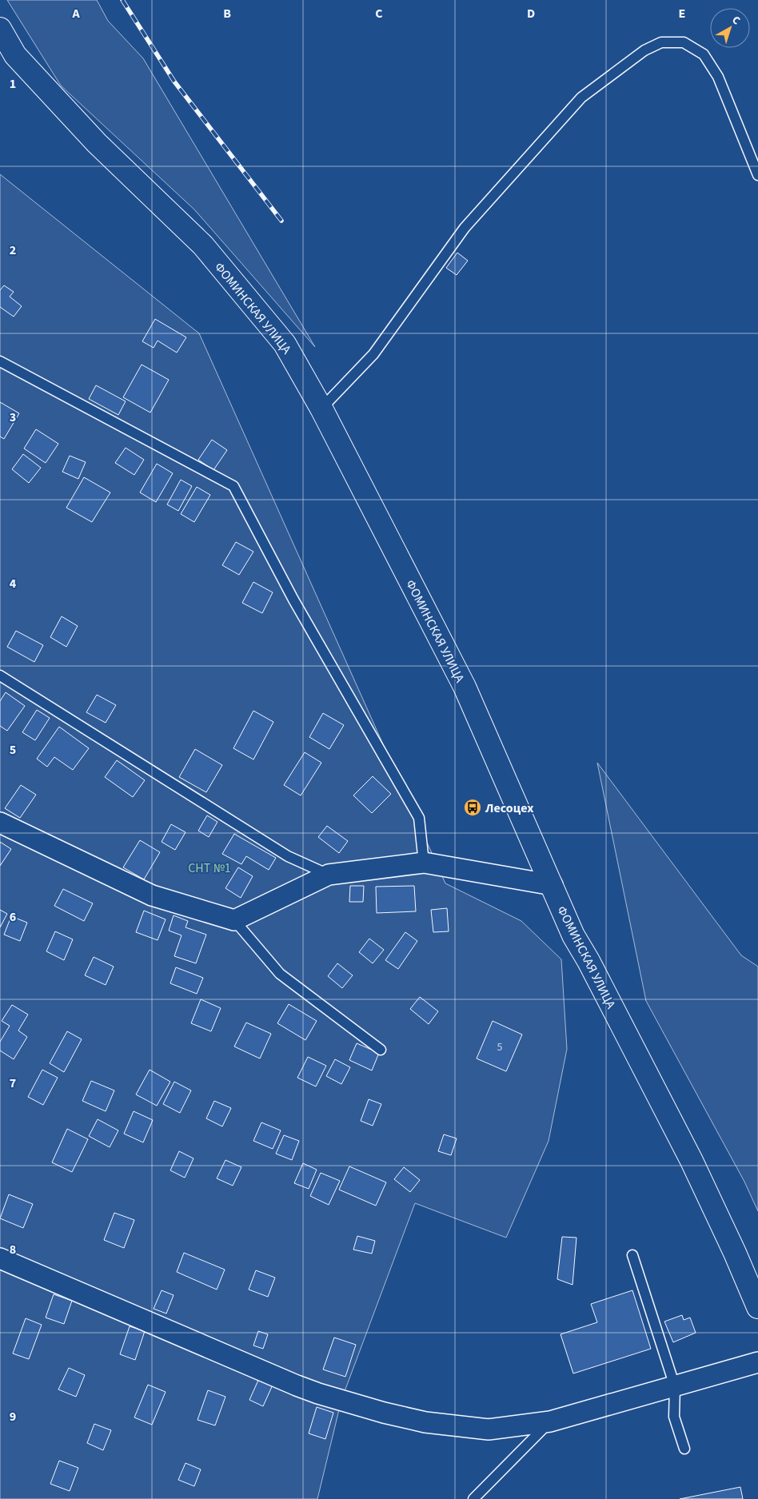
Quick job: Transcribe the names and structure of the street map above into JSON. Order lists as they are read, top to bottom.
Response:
{
  "streets": {
    "street": ["ФОМИНСКАЯ УЛИЦА"]
  },
  "parks": ["СНТ №1"],
  "places": {
    "bus stop": ["Лесоцех"]
  },
  "house_numbers": ["5"],
  "north": "top right",
  "grid": {
    "columns": [
      "A",
      "B",
      "C",
      "D",
      "E"
    ],
    "rows": [
      "1",
      "2",
      "3",
      "4",
      "5",
      "6",
      "7",
      "8",
      "9"
    ]
  }
}
